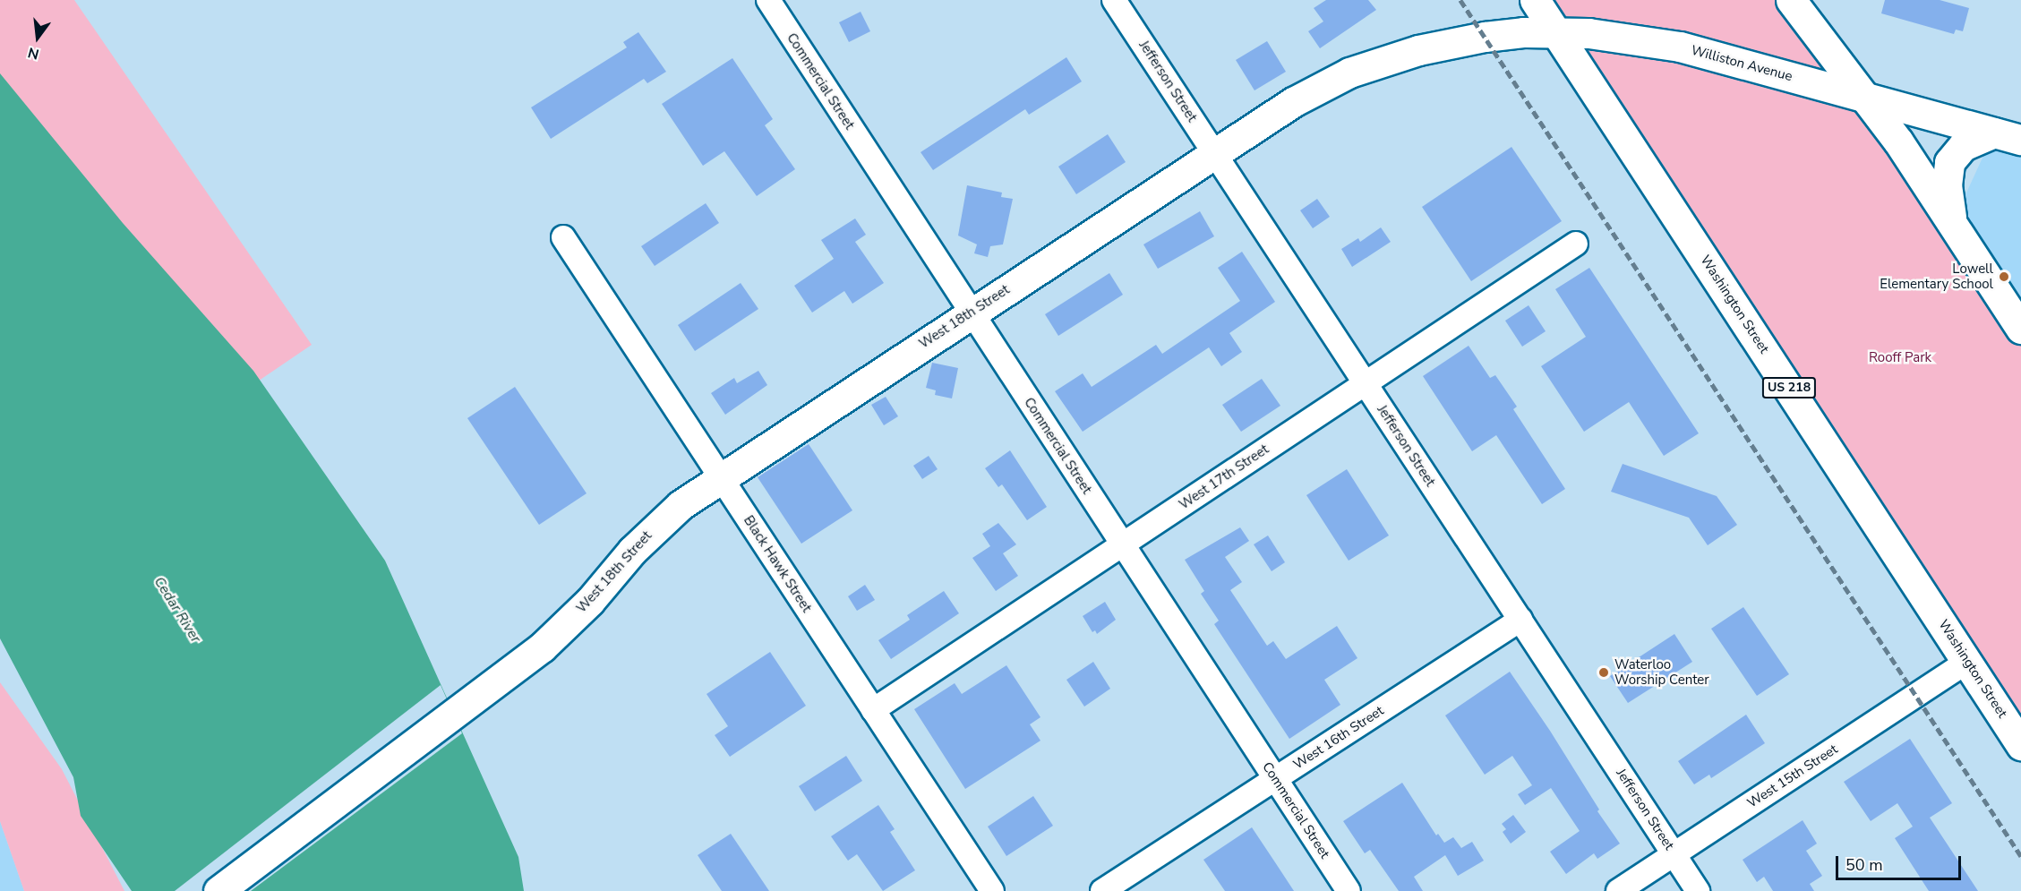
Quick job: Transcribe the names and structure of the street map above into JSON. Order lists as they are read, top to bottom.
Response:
{
  "streets": {
    "main road": [
      "Williston Avenue",
      "Washington Street",
      "West 18th Street",
      "US 218"
    ],
    "street": [
      "Commercial Street",
      "Jefferson Street",
      "West 17th Street",
      "Black Hawk Street",
      "West 16th Street",
      "West 15th Street"
    ]
  },
  "crossings": [
    ["Williston Avenue", "Washington Street"],
    ["Williston Avenue", "West 18th Street"],
    ["Commercial Street", "West 18th Street"],
    ["Commercial Street", "West 17th Street"],
    ["Commercial Street", "West 16th Street"],
    ["Jefferson Street", "West 18th Street"],
    ["Jefferson Street", "West 17th Street"],
    ["Jefferson Street", "West 16th Street"],
    ["Jefferson Street", "West 15th Street"],
    ["Washington Street", "West 15th Street"],
    ["West 18th Street", "Black Hawk Street"],
    ["West 17th Street", "Black Hawk Street"]
  ],
  "water": ["Cedar River"],
  "parks": ["Rooff Park"],
  "places": ["Lowell Elementary School", "Waterloo Worship Center"],
  "scale_bar": "50 m",
  "north": "bottom"
}
